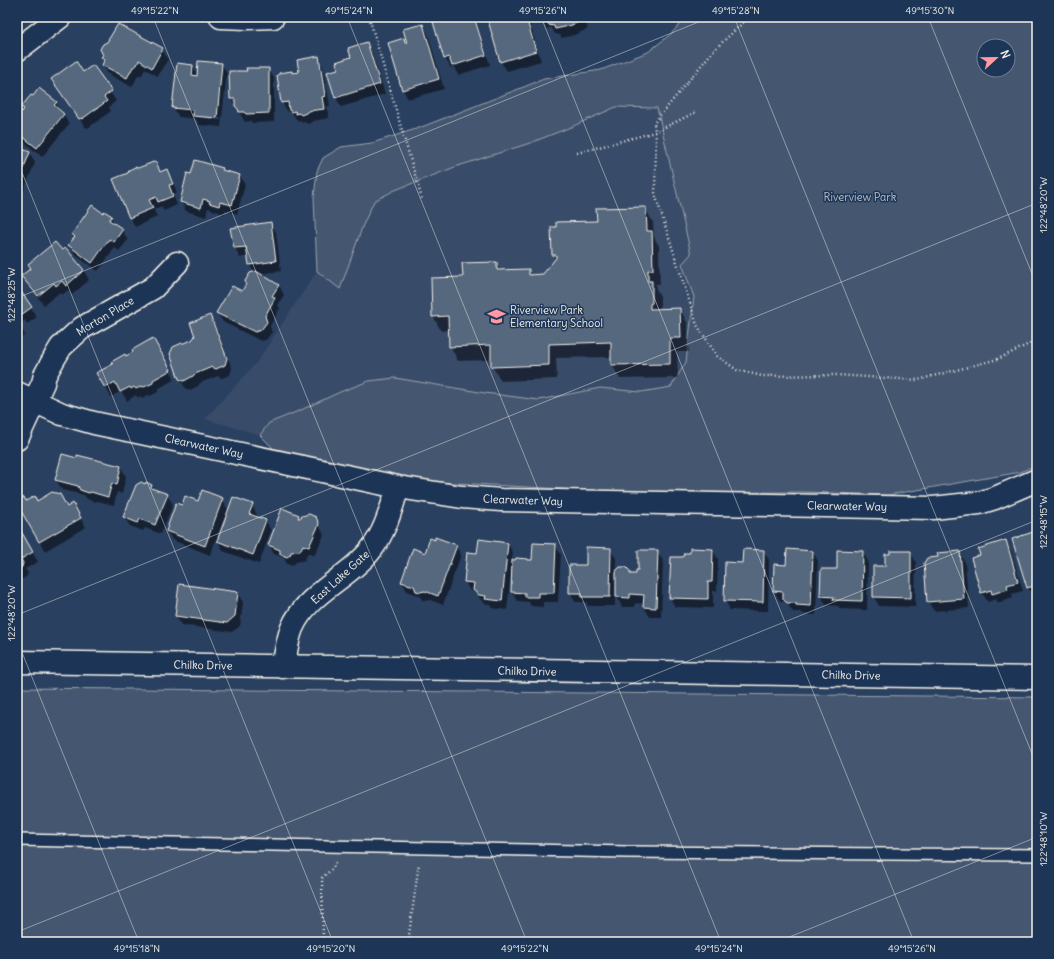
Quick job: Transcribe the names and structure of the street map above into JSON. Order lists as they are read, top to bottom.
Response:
{
  "streets": {
    "street": [
      "Morton Place",
      "Clearwater Way",
      "East Lake Gate",
      "Chilko Drive"
    ]
  },
  "crossings": [
    ["Morton Place", "Clearwater Way"],
    ["Clearwater Way", "East Lake Gate"],
    ["East Lake Gate", "Chilko Drive"]
  ],
  "parks": ["Riverview Park"],
  "places": {
    "school or university": ["Riverview Park Elementary School"]
  },
  "north": "right",
  "coordinates": [
    "49°15'22\"N",
    "49°15'24\"N",
    "49°15'26\"N",
    "49°15'28\"N",
    "49°15'30\"N",
    "122°48'20\"W",
    "122°48'25\"W",
    "122°48'15\"W",
    "122°48'10\"W",
    "49°15'18\"N",
    "49°15'20\"N"
  ]
}
